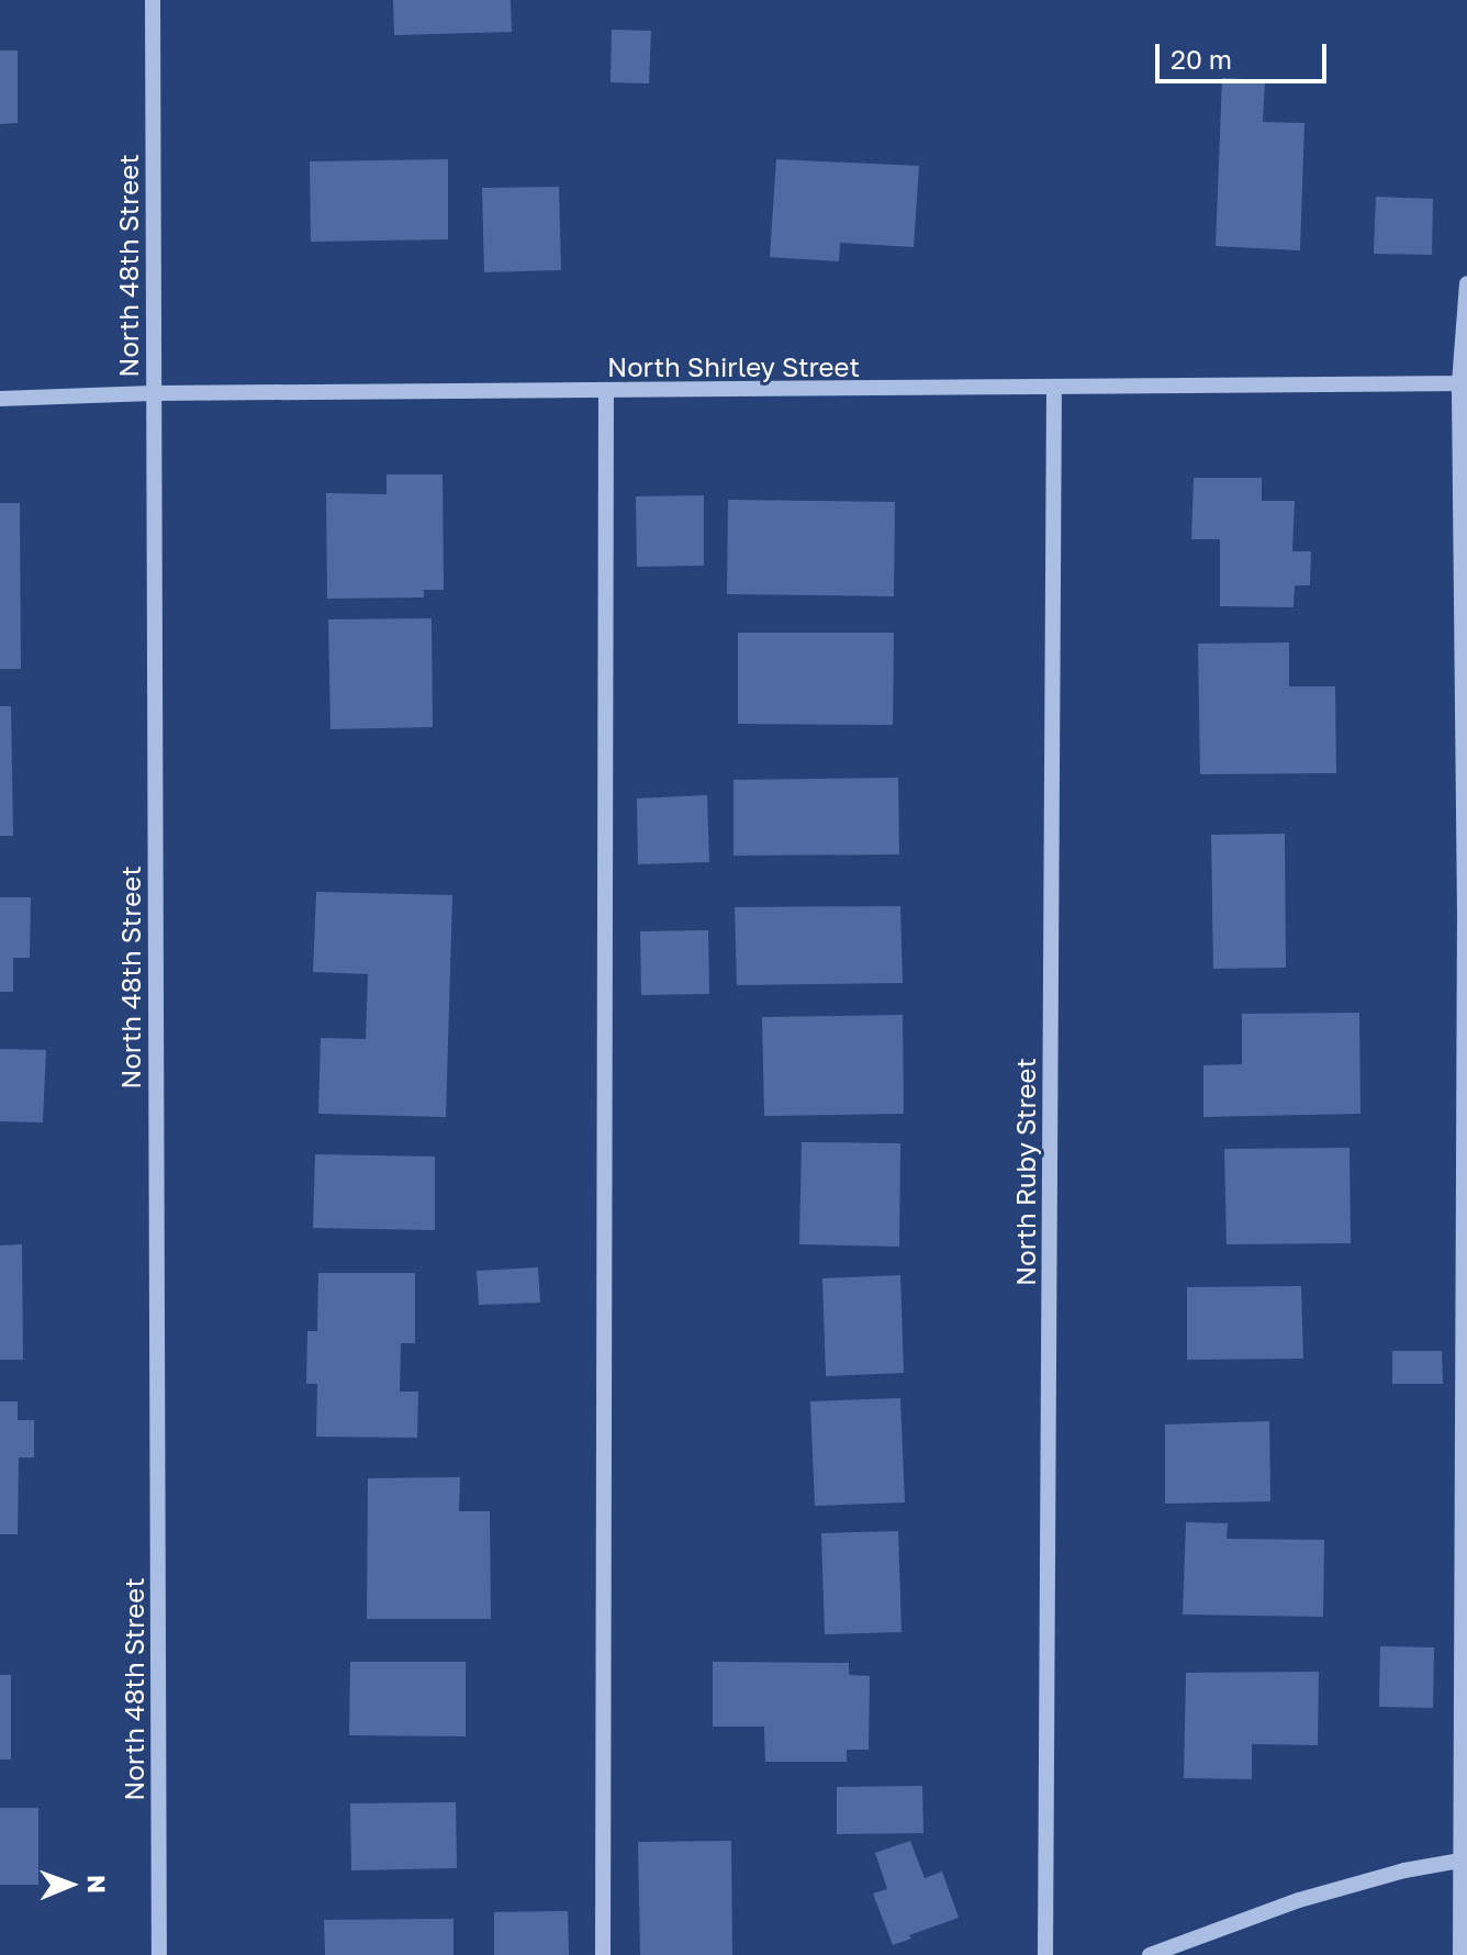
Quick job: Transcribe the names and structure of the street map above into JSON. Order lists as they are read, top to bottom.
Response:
{
  "streets": {
    "street": ["North 48th Street", "North Shirley Street", "North Ruby Street"]
  },
  "crossings": [
    ["North 48th Street", "North Shirley Street"],
    ["North Shirley Street", "North Ruby Street"]
  ],
  "scale_bar": "20 m",
  "north": "right"
}
